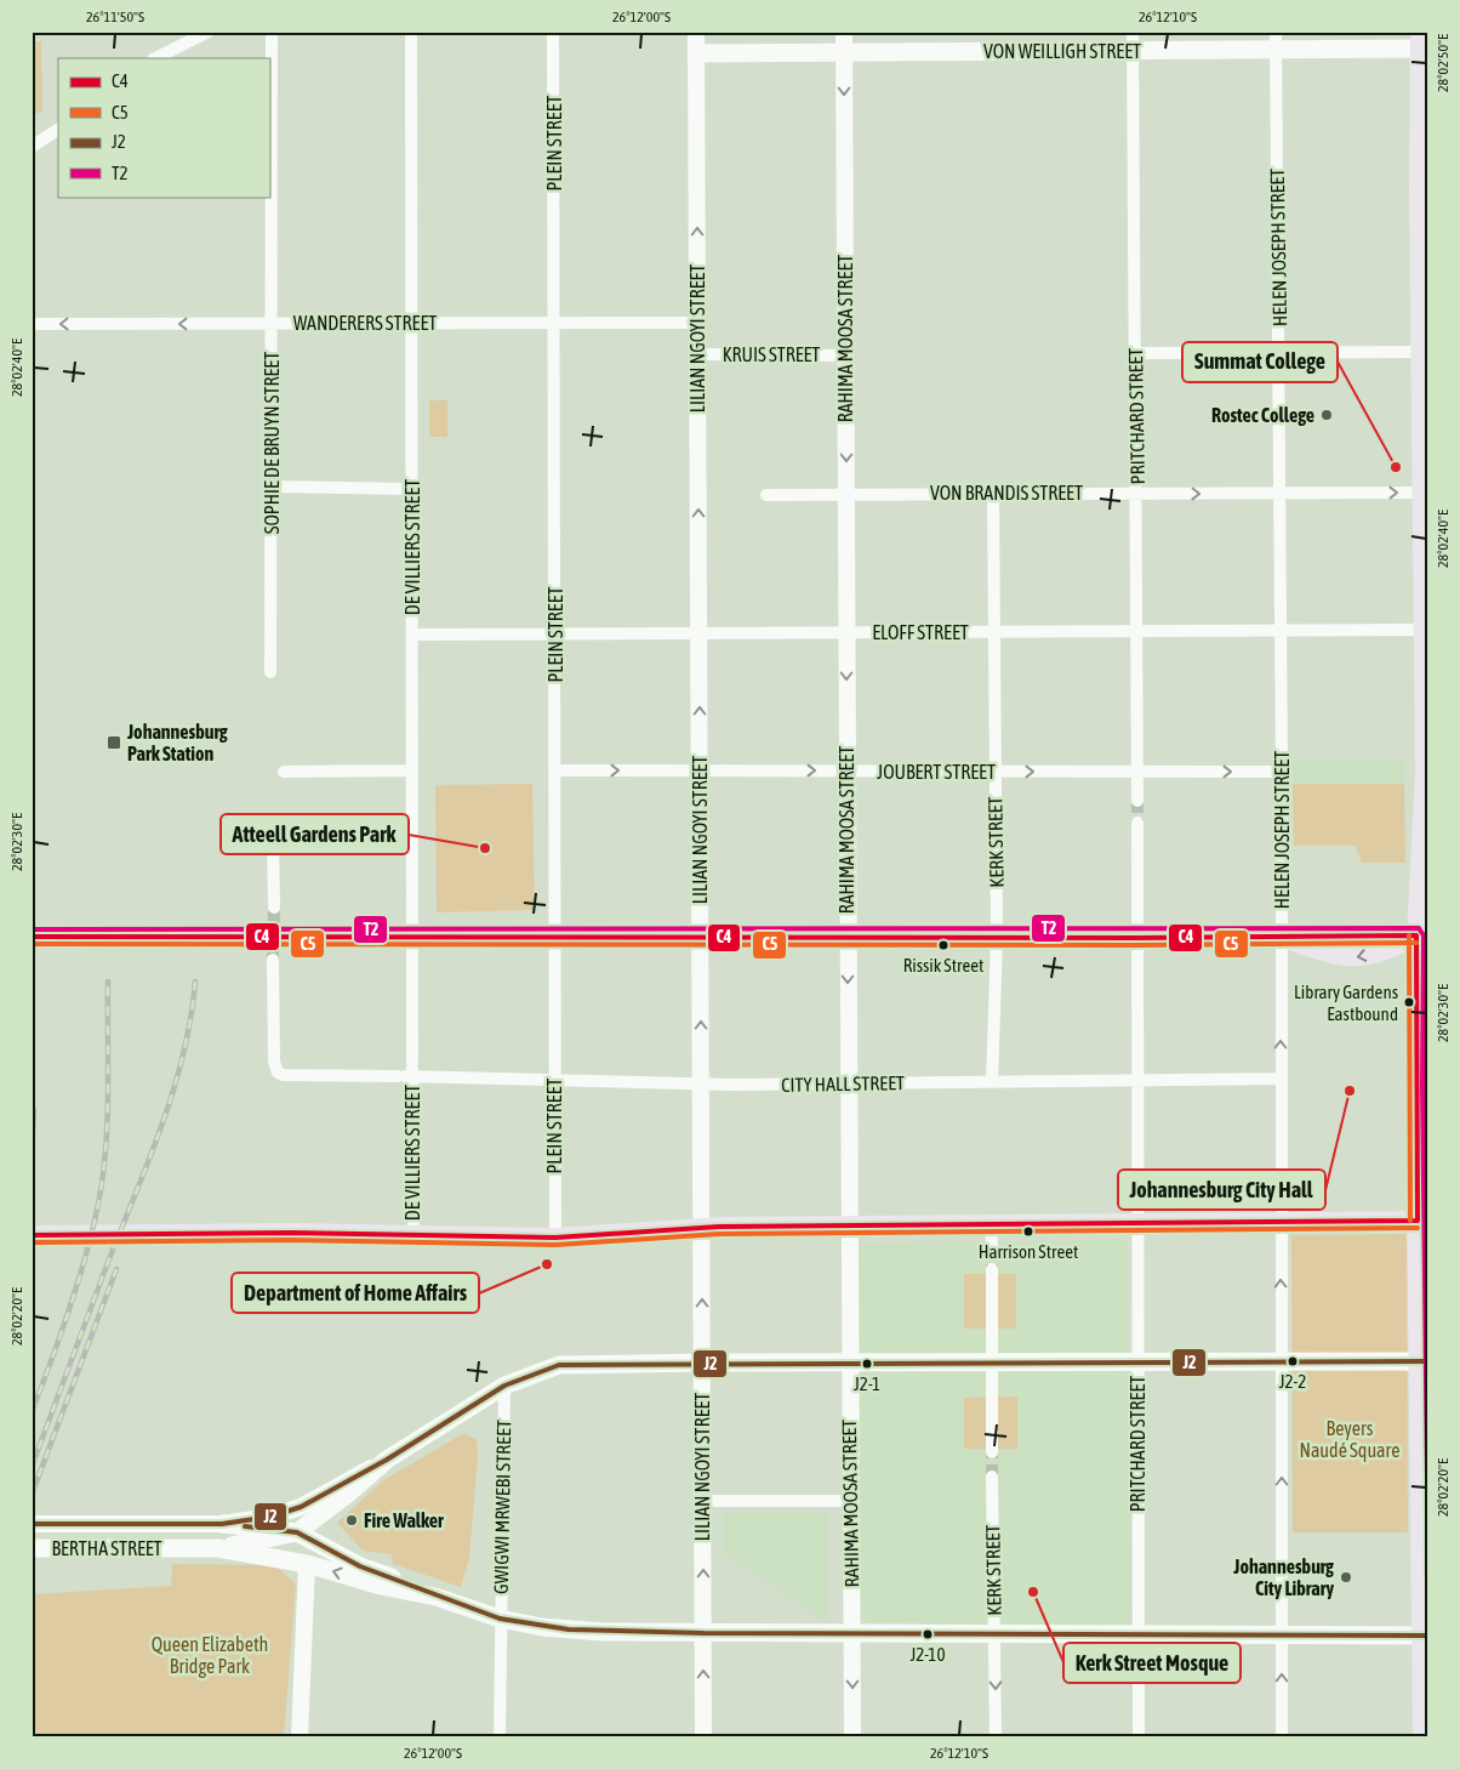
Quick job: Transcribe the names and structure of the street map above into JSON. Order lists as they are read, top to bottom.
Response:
{
  "streets": {
    "main road": ["VON WEILLIGH STREET", "BERTHA STREET"],
    "street": [
      "PLEIN STREET",
      "HELEN JOSEPH STREET",
      "WANDERERS STREET",
      "LILIAN NGOYI STREET",
      "RAHIMA MOOSA STREET",
      "KRUIS STREET",
      "PRITCHARD STREET",
      "SOPHIE DE BRUYN STREET",
      "VON BRANDIS STREET",
      "DE VILLIERS STREET",
      "ELOFF STREET",
      "JOUBERT STREET",
      "KERK STREET",
      "CITY HALL STREET",
      "GWIGWI MRWEBI STREET"
    ]
  },
  "crossings": [
    ["VON WEILLIGH STREET", "HELEN JOSEPH STREET"],
    ["VON WEILLIGH STREET", "LILIAN NGOYI STREET"],
    ["VON WEILLIGH STREET", "RAHIMA MOOSA STREET"],
    ["VON WEILLIGH STREET", "PRITCHARD STREET"],
    ["PLEIN STREET", "WANDERERS STREET"],
    ["PLEIN STREET", "ELOFF STREET"],
    ["PLEIN STREET", "JOUBERT STREET"],
    ["PLEIN STREET", "CITY HALL STREET"],
    ["HELEN JOSEPH STREET", "VON BRANDIS STREET"],
    ["HELEN JOSEPH STREET", "ELOFF STREET"],
    ["HELEN JOSEPH STREET", "JOUBERT STREET"],
    ["HELEN JOSEPH STREET", "CITY HALL STREET"],
    ["WANDERERS STREET", "LILIAN NGOYI STREET"],
    ["WANDERERS STREET", "SOPHIE DE BRUYN STREET"],
    ["WANDERERS STREET", "DE VILLIERS STREET"],
    ["LILIAN NGOYI STREET", "KRUIS STREET"],
    ["LILIAN NGOYI STREET", "ELOFF STREET"],
    ["LILIAN NGOYI STREET", "JOUBERT STREET"],
    ["LILIAN NGOYI STREET", "CITY HALL STREET"],
    ["RAHIMA MOOSA STREET", "KRUIS STREET"],
    ["RAHIMA MOOSA STREET", "VON BRANDIS STREET"],
    ["RAHIMA MOOSA STREET", "ELOFF STREET"],
    ["RAHIMA MOOSA STREET", "JOUBERT STREET"],
    ["RAHIMA MOOSA STREET", "CITY HALL STREET"],
    ["PRITCHARD STREET", "VON BRANDIS STREET"],
    ["PRITCHARD STREET", "ELOFF STREET"],
    ["PRITCHARD STREET", "JOUBERT STREET"],
    ["PRITCHARD STREET", "CITY HALL STREET"],
    ["VON BRANDIS STREET", "KERK STREET"],
    ["DE VILLIERS STREET", "ELOFF STREET"],
    ["DE VILLIERS STREET", "CITY HALL STREET"],
    ["ELOFF STREET", "KERK STREET"],
    ["JOUBERT STREET", "KERK STREET"],
    ["KERK STREET", "CITY HALL STREET"]
  ],
  "one_way": [
    "HELEN JOSEPH STREET",
    "WANDERERS STREET",
    "LILIAN NGOYI STREET",
    "RAHIMA MOOSA STREET",
    "VON BRANDIS STREET",
    "JOUBERT STREET"
  ],
  "parks": ["Beyers Naudé Square", "Queen Elizabeth Bridge Park"],
  "places": {
    "other": [
      "Rostec College",
      "Summat College",
      "Atteell Gardens Park",
      "Rissik Street",
      "Library Gardens Eastbound",
      "Johannesburg City Hall",
      "Harrison Street",
      "Department of Home Affairs",
      "J2-2",
      "J2-1",
      "Fire Walker",
      "Johannesburg City Library",
      "Kerk Street Mosque",
      "J2-10"
    ],
    "transit": ["Johannesburg Park Station"]
  },
  "lines": [
    "transit line T2",
    "transit line C4",
    "transit line C5",
    "transit line J2"
  ],
  "legend": [
    "C4",
    "C5",
    "J2",
    "T2"
  ],
  "coordinates": [
    "26°11'50\"S",
    "26°12'00\"S",
    "26°12'10\"S",
    "28°02'50\"E",
    "28°02'40\"E",
    "28°02'30\"E",
    "28°02'20\"E"
  ]
}
